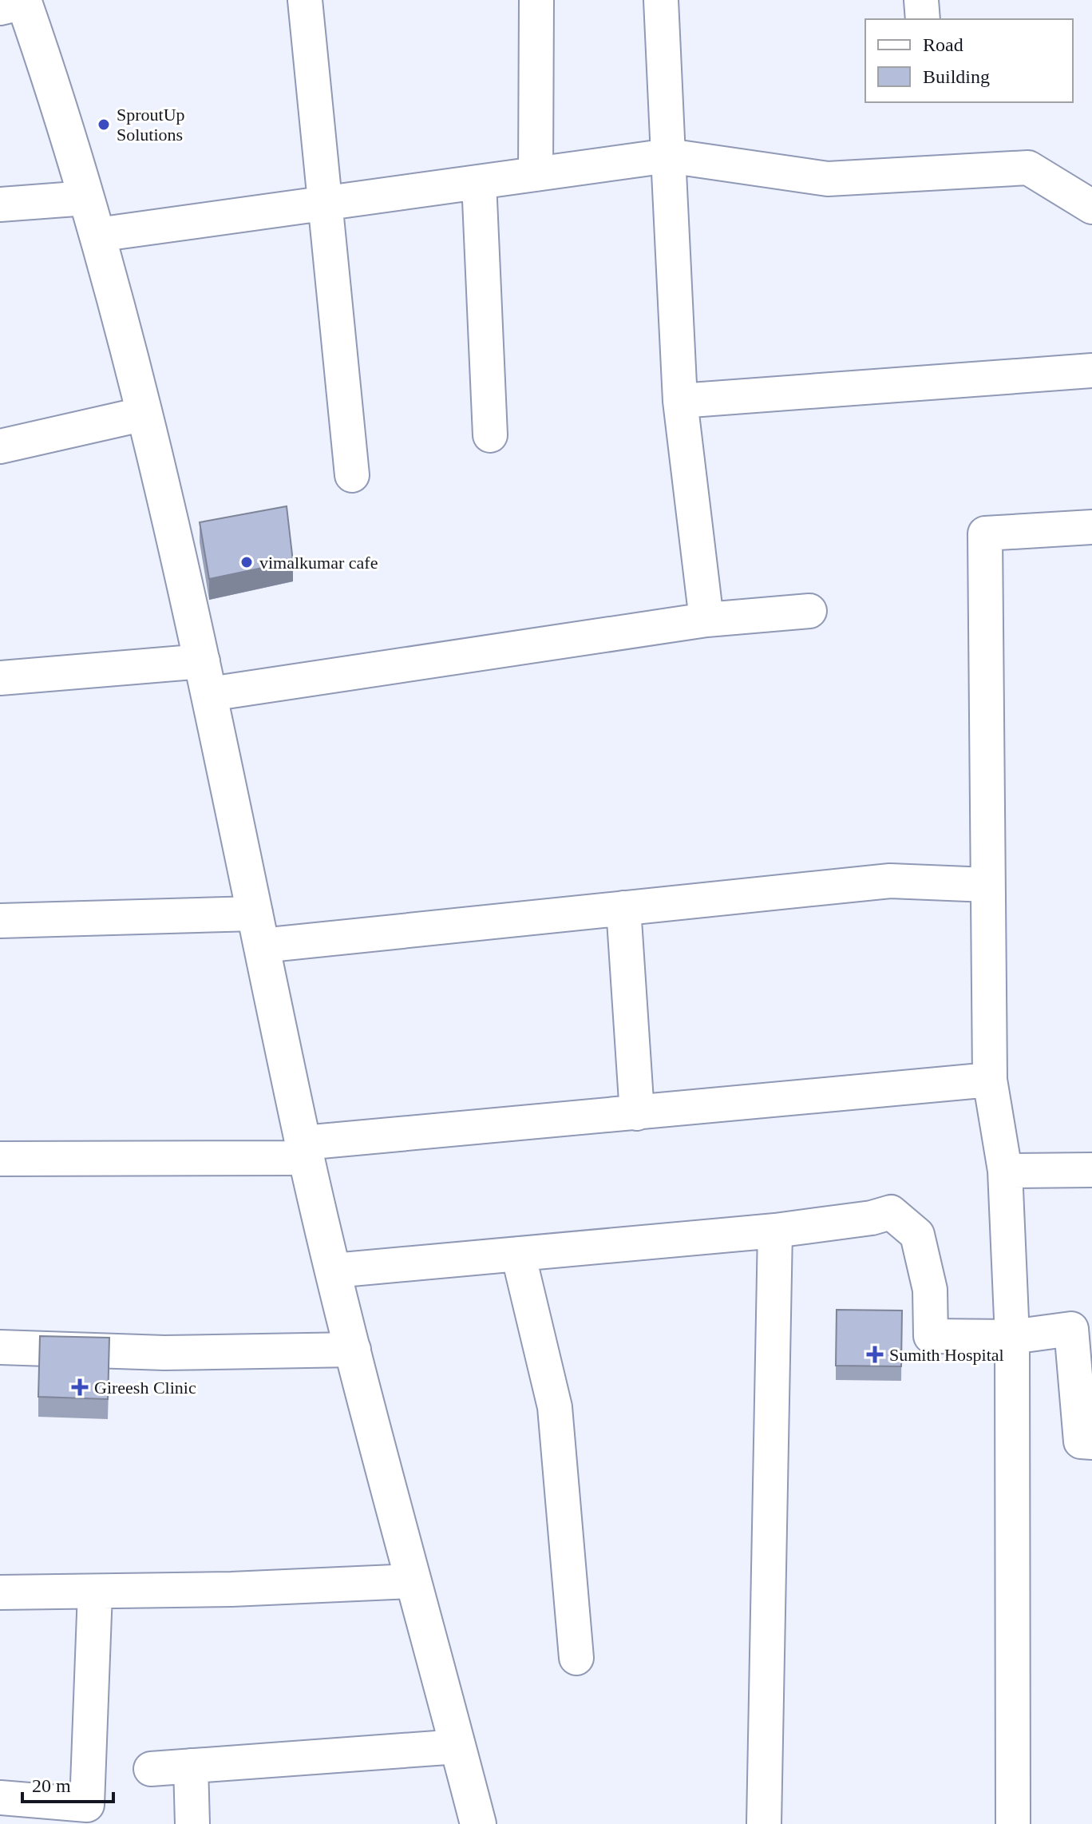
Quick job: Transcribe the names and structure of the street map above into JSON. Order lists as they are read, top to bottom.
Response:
{
  "places": {
    "other": ["SproutUp Solutions", "vimalkumar cafe"],
    "health": ["Sumith Hospital", "Gireesh Clinic"]
  },
  "legend": ["Road", "Building"],
  "scale_bar": "20 m"
}
